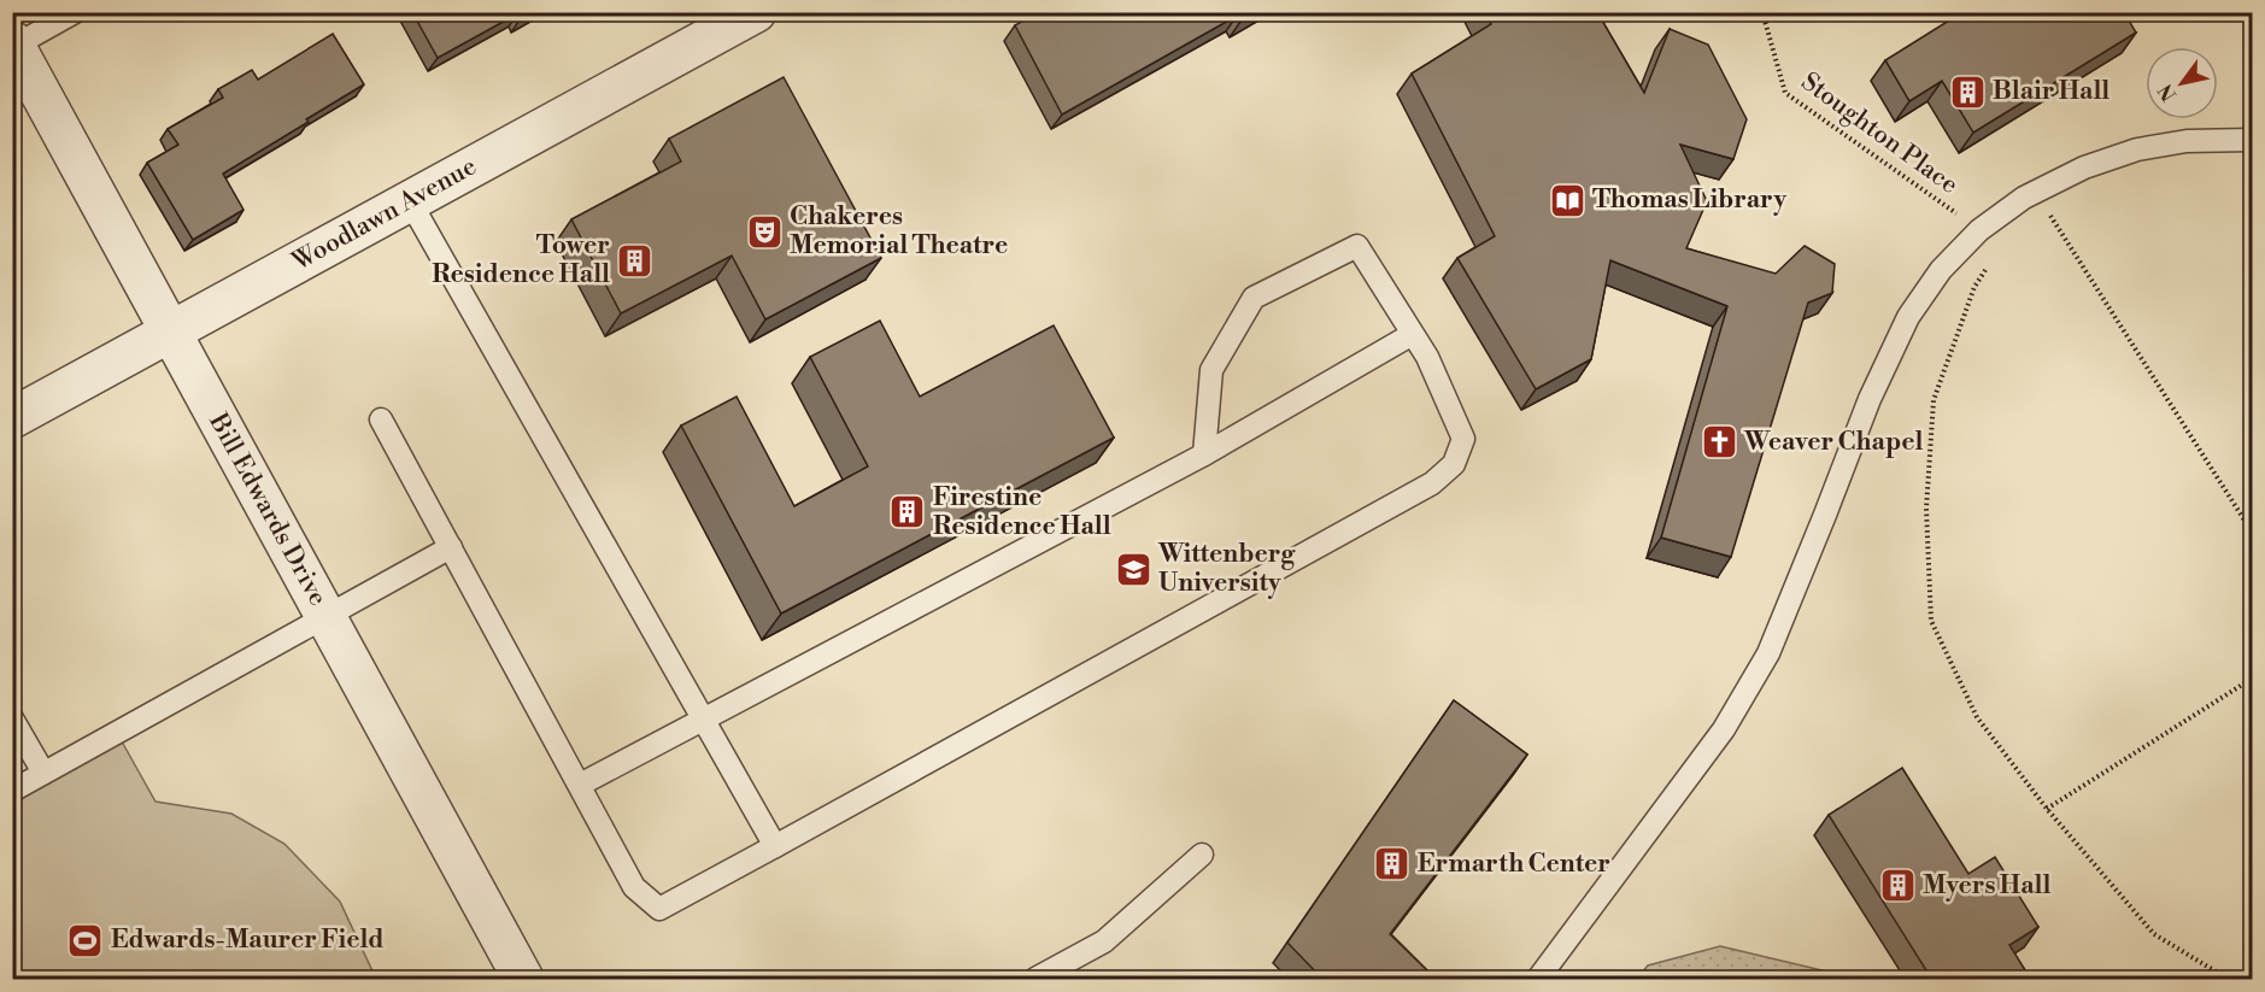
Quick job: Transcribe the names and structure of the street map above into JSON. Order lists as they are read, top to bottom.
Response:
{
  "streets": {
    "street": ["Woodlawn Avenue", "Bill Edwards Drive"],
    "path": ["Stoughton Place"]
  },
  "crossings": [
    ["Woodlawn Avenue", "Bill Edwards Drive"]
  ],
  "places": {
    "building": [
      "Blair Hall",
      "Tower Residence Hall",
      "Firestine Residence Hall",
      "Ermarth Center",
      "Myers Hall"
    ],
    "library": ["Thomas Library"],
    "theatre": ["Chakeres Memorial Theatre"],
    "church": ["Weaver Chapel"],
    "school or university": ["Wittenberg University"],
    "sports": ["Edwards-Maurer Field"]
  },
  "north": "bottom left"
}
